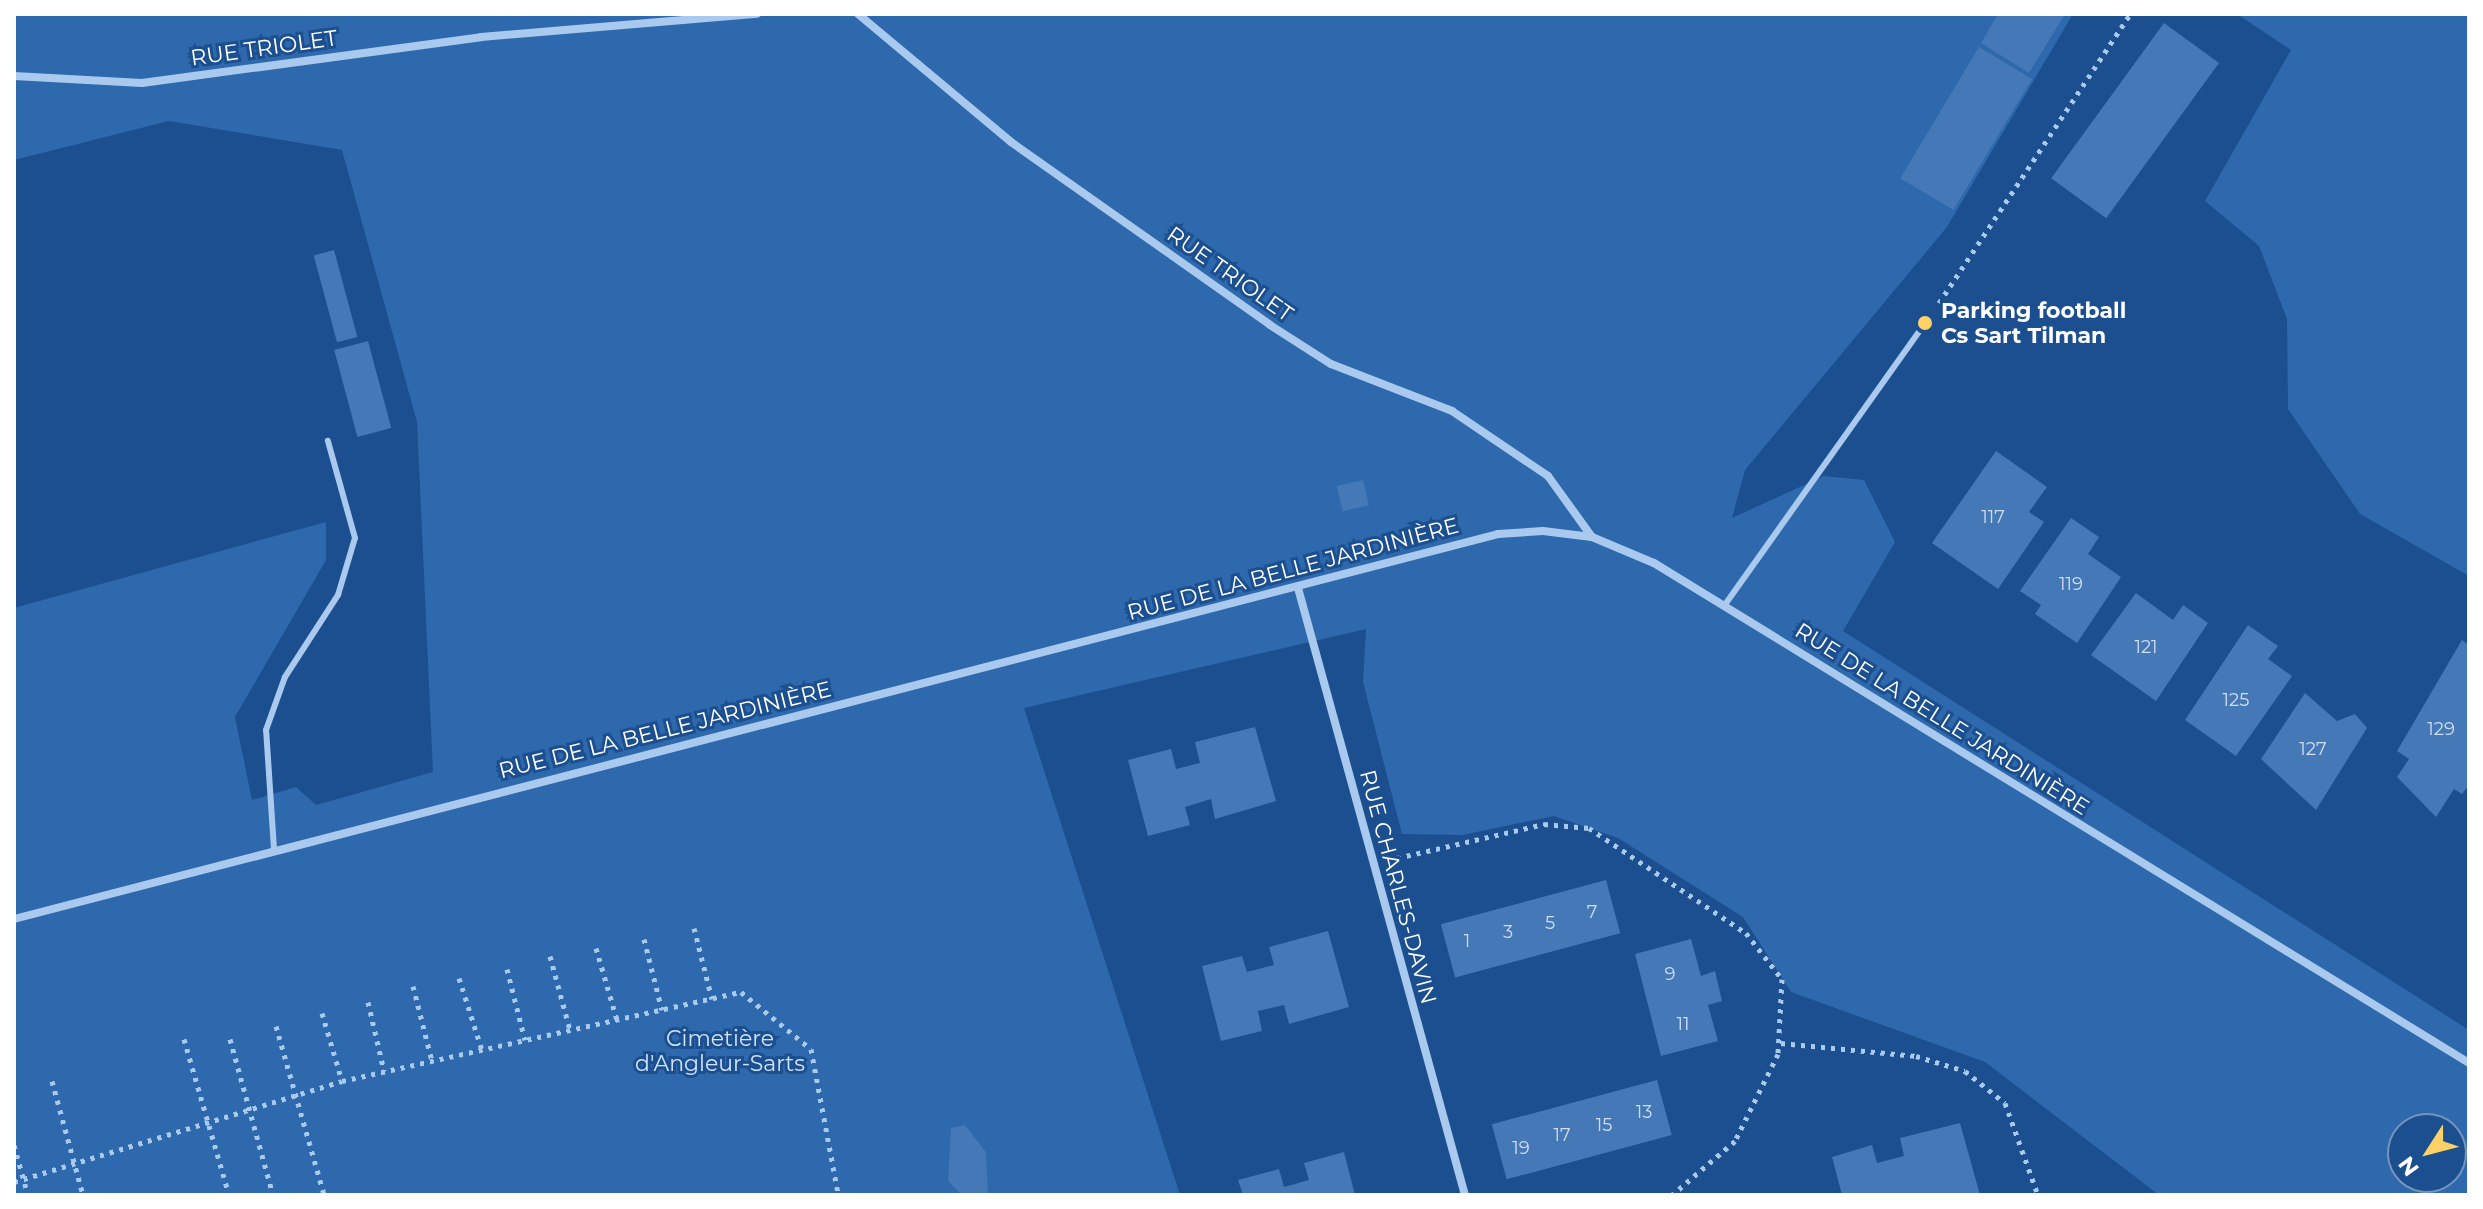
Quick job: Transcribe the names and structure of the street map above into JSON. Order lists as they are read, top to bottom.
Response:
{
  "streets": {
    "street": ["RUE TRIOLET", "RUE DE LA BELLE JARDINIÈRE", "RUE CHARLES-DAVIN"]
  },
  "crossings": [
    ["RUE TRIOLET", "RUE DE LA BELLE JARDINIÈRE"],
    ["RUE DE LA BELLE JARDINIÈRE", "RUE CHARLES-DAVIN"]
  ],
  "parks": ["Cimetière d'Angleur-Sarts"],
  "places": ["Parking football Cs Sart Tilman"],
  "house_numbers": [
    "117",
    "119",
    "121",
    "125",
    "129",
    "127",
    "7",
    "5",
    "3",
    "1",
    "9",
    "11",
    "13",
    "15",
    "17",
    "19"
  ],
  "north": "bottom left"
}
